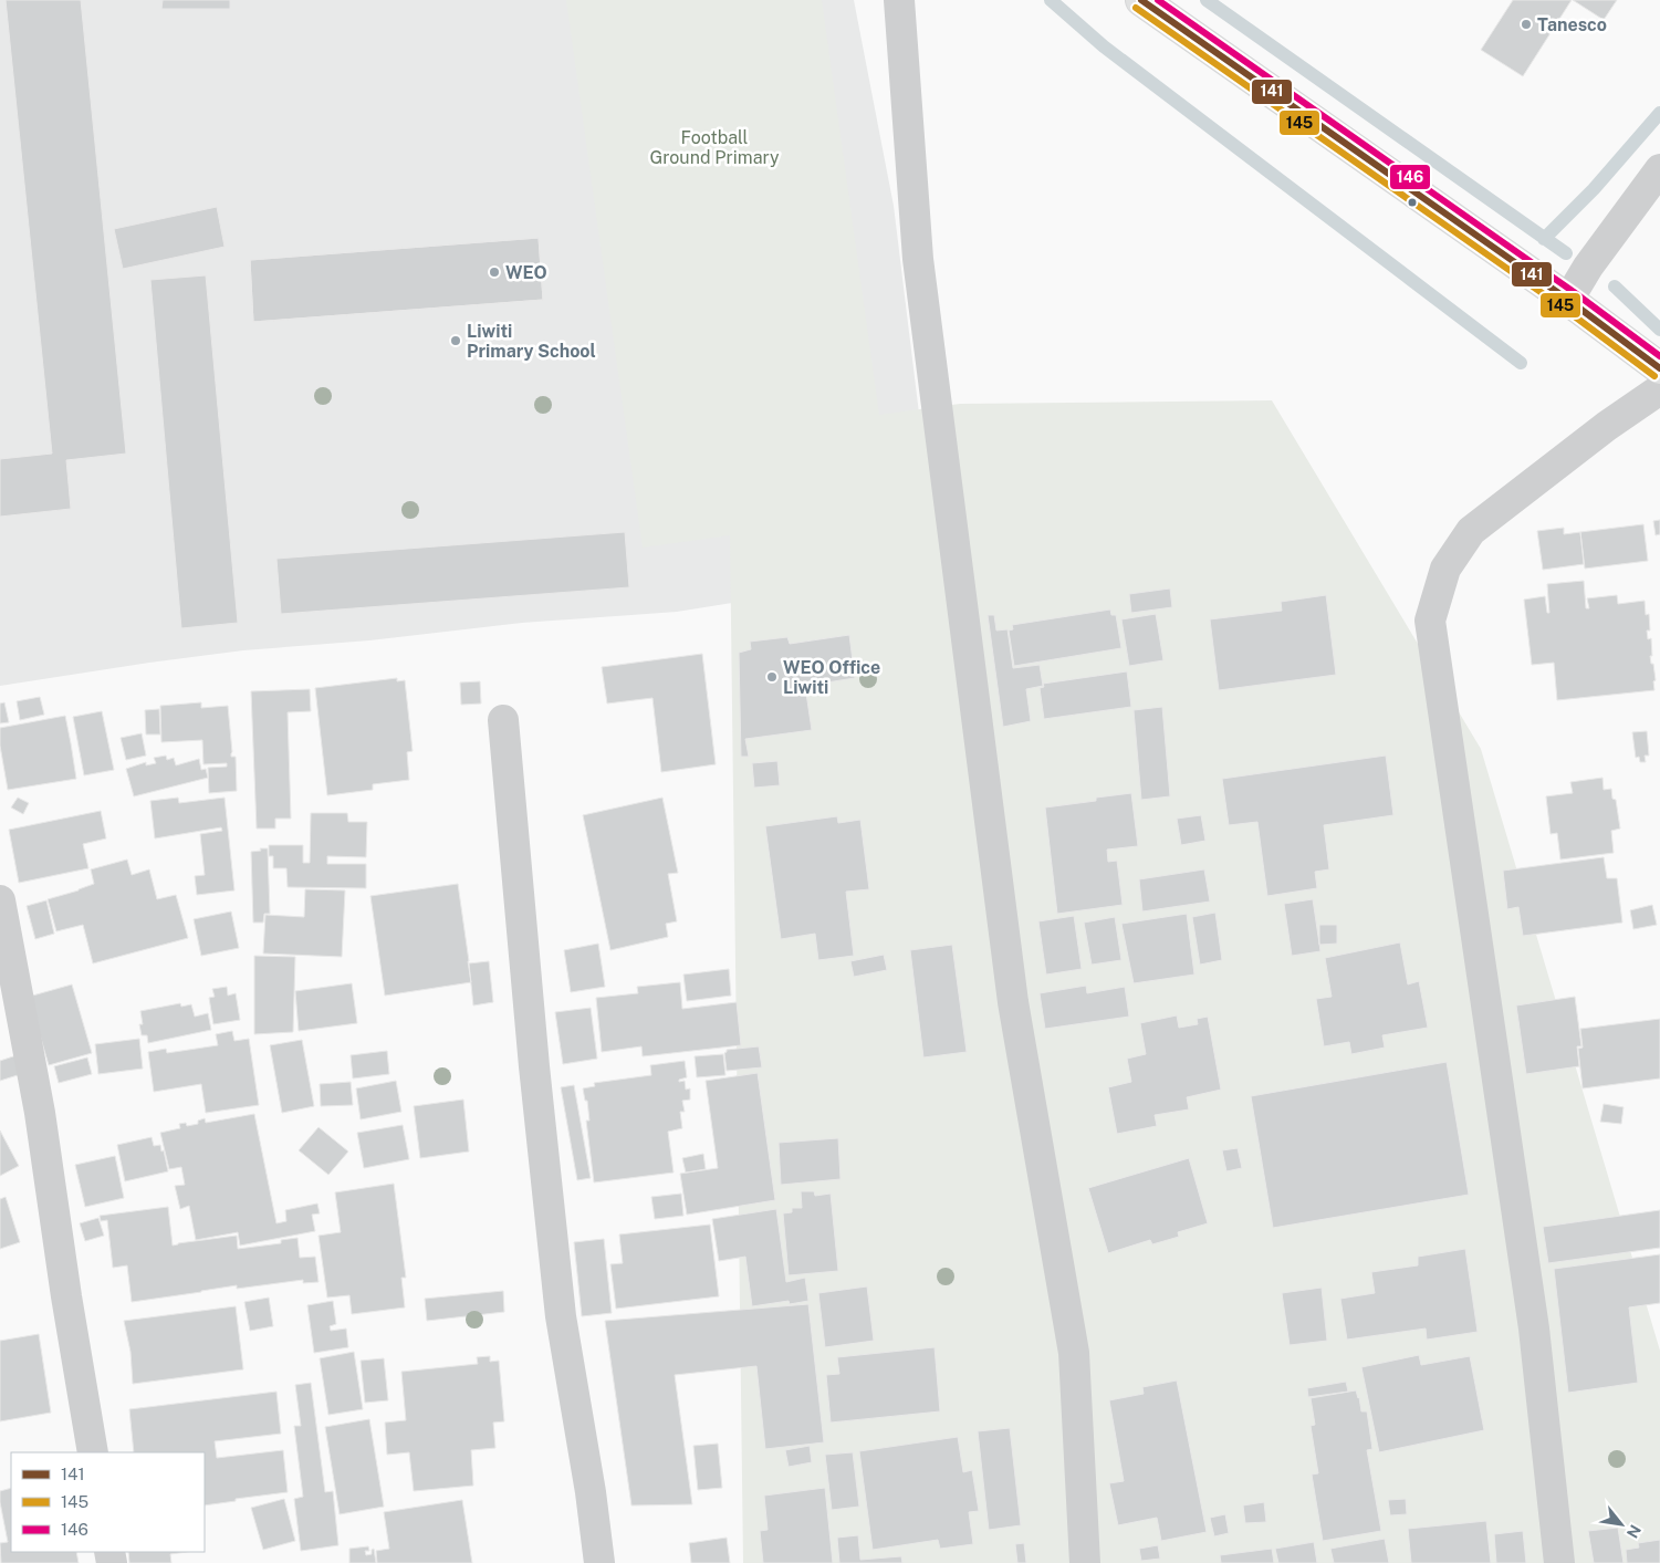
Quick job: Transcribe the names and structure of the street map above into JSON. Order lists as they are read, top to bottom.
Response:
{
  "parks": ["Football Ground Primary"],
  "places": [
    "Tanesco",
    "WEO",
    "Liwiti Primary School",
    "WEO Office Liwiti"
  ],
  "lines": ["transit line 141", "transit line 146", "transit line 145"],
  "legend": ["141", "145", "146"],
  "north": "bottom right"
}
